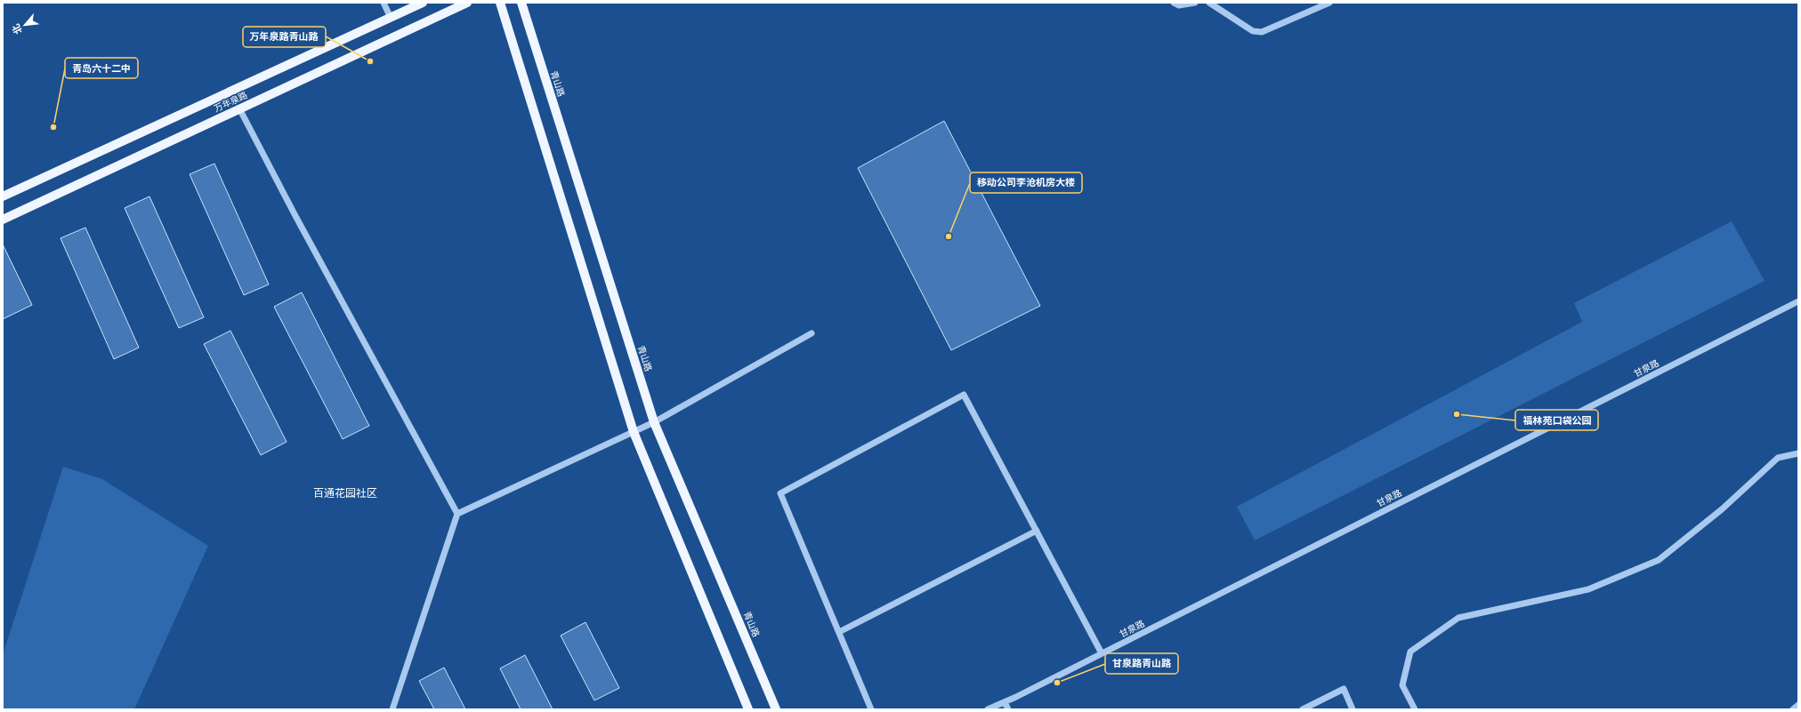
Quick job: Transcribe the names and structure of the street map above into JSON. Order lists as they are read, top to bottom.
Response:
{
  "streets": {
    "main road": ["青山路", "万年泉路"],
    "street": ["甘泉路"]
  },
  "districts": ["百通花园社区"],
  "places": [
    "万年泉路青山路",
    "青岛六十二中",
    "移动公司李沧机房大楼",
    "福林苑口袋公园",
    "甘泉路青山路"
  ],
  "north": "bottom left"
}
